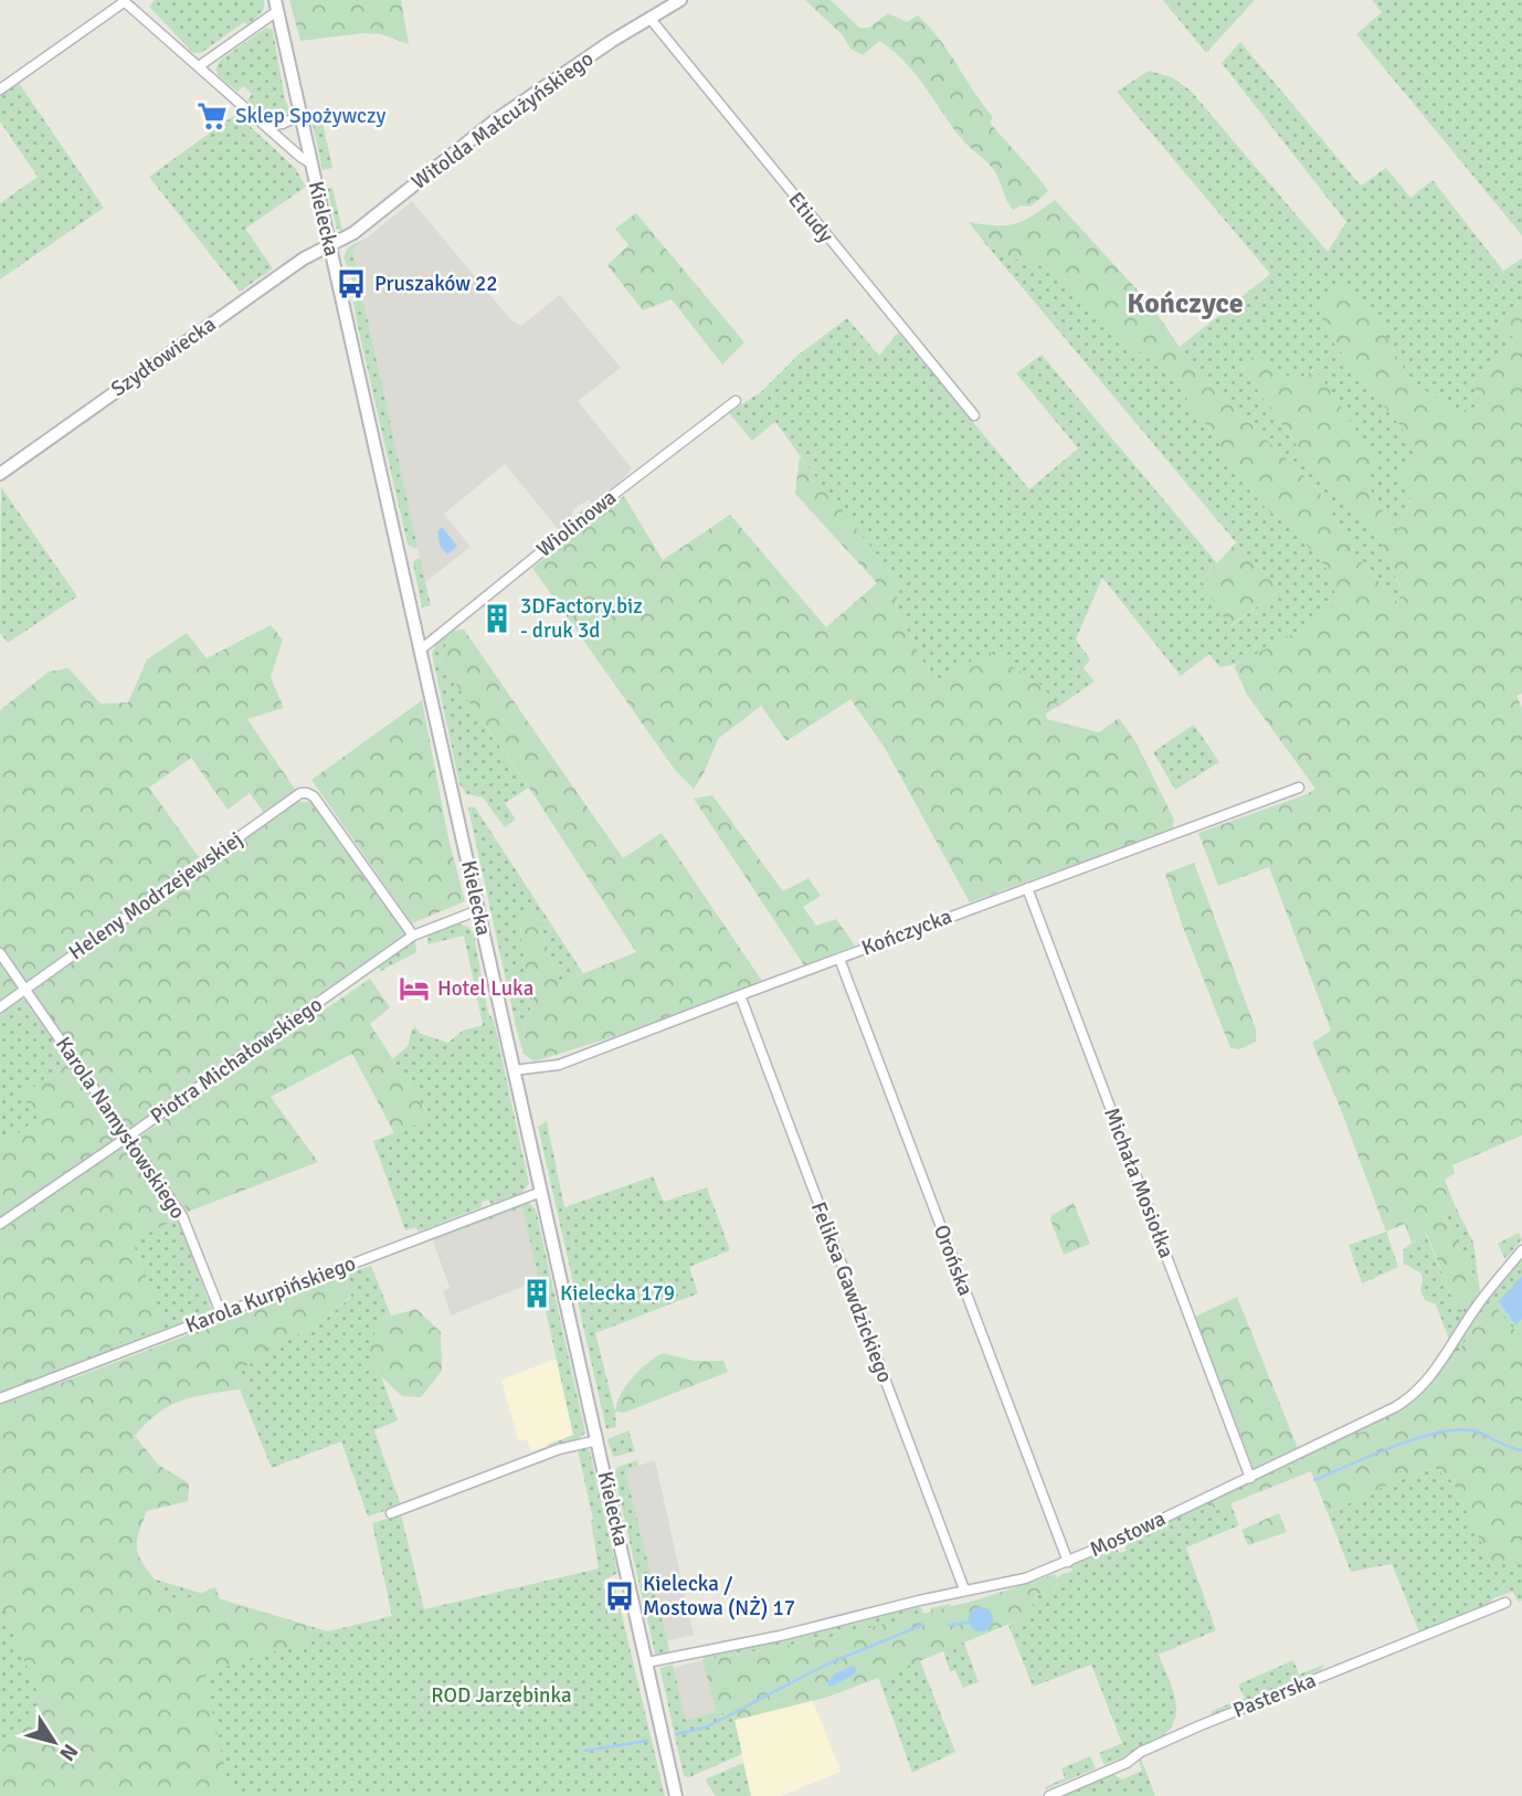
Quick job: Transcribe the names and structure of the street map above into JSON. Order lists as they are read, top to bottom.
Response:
{
  "streets": {
    "main road": ["Witolda Małcużyńskiego", "Kielecka", "Szydłowiecka"],
    "street": [
      "Etiudy",
      "Wiolinowa",
      "Heleny Modrzejewskiej",
      "Kończycka",
      "Piotra Michałowskiego",
      "Karola Namysłowskiego",
      "Michała Mosiołka",
      "Orońska",
      "Feliksa Gawdzickiego",
      "Karola Kurpińskiego",
      "Mostowa",
      "Pasterska"
    ]
  },
  "crossings": [
    ["Witolda Małcużyńskiego", "Etiudy"],
    ["Witolda Małcużyńskiego", "Kielecka"],
    ["Witolda Małcużyńskiego", "Szydłowiecka"],
    ["Kielecka", "Szydłowiecka"],
    ["Kielecka", "Wiolinowa"],
    ["Kielecka", "Kończycka"],
    ["Kielecka", "Piotra Michałowskiego"],
    ["Kielecka", "Karola Kurpińskiego"],
    ["Kielecka", "Mostowa"],
    ["Heleny Modrzejewskiej", "Piotra Michałowskiego"],
    ["Heleny Modrzejewskiej", "Karola Namysłowskiego"],
    ["Kończycka", "Michała Mosiołka"],
    ["Kończycka", "Orońska"],
    ["Kończycka", "Feliksa Gawdzickiego"],
    ["Piotra Michałowskiego", "Karola Namysłowskiego"],
    ["Karola Namysłowskiego", "Karola Kurpińskiego"],
    ["Michała Mosiołka", "Mostowa"],
    ["Orońska", "Mostowa"],
    ["Feliksa Gawdzickiego", "Mostowa"]
  ],
  "districts": ["Kończyce"],
  "parks": ["ROD Jarzębinka"],
  "places": {
    "supermarket": ["Sklep Spożywczy"],
    "bus stop": ["Pruszaków 22", "Kielecka / Mostowa (NŻ) 17"],
    "building": ["3DFactory.biz - druk 3d", "Kielecka 179"],
    "hotel": ["Hotel Luka"]
  },
  "north": "bottom right"
}
